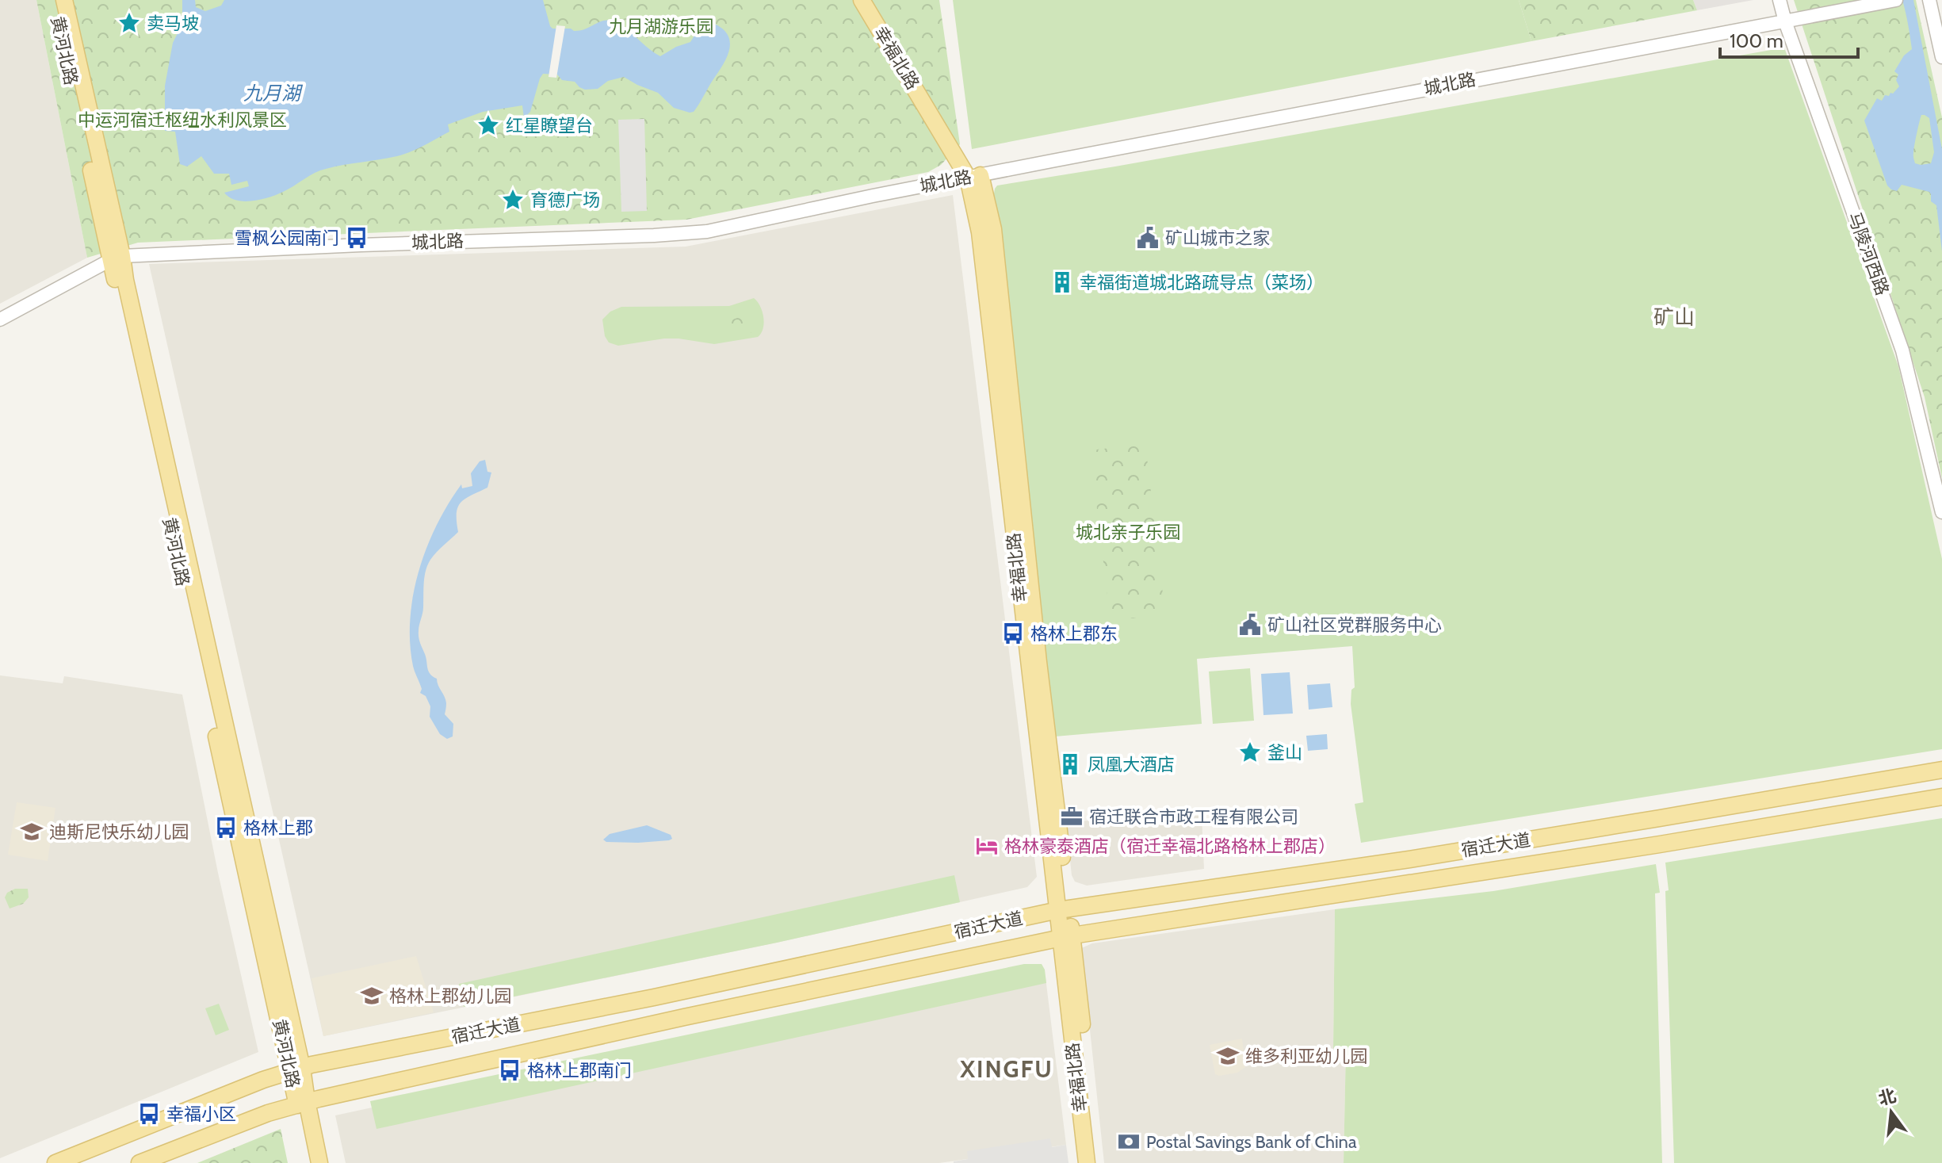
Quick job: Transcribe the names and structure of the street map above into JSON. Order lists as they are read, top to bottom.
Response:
{
  "streets": {
    "main road": ["黄河北路", "幸福北路", "宿迁大道"],
    "street": ["城北路", "马陵河西路"]
  },
  "crossings": [
    ["黄河北路", "城北路"],
    ["黄河北路", "宿迁大道"],
    ["幸福北路", "城北路"],
    ["幸福北路", "宿迁大道"],
    ["城北路", "马陵河西路"]
  ],
  "districts": ["矿山", "XINGFU"],
  "water": ["九月湖"],
  "parks": ["九月湖游乐园", "中运河宿迁枢纽水利风景区", "城北亲子乐园"],
  "places": {
    "place": [
      "卖马坡",
      "红星瞭望台",
      "育德广场",
      "釜山"
    ],
    "bus stop": [
      "雪枫公园南门",
      "格林上郡东",
      "格林上郡",
      "格林上郡南门",
      "幸福小区"
    ],
    "public building": ["矿山城市之家", "矿山社区党群服务中心"],
    "building": ["幸福街道城北路疏导点（菜场）", "凤凰大酒店"],
    "office": ["宿迁联合市政工程有限公司"],
    "school or university": ["迪斯尼快乐幼儿园", "格林上郡幼儿园", "维多利亚幼儿园"],
    "hotel": ["格林豪泰酒店（宿迁幸福北路格林上郡店）"],
    "bank": ["Postal Savings Bank of China"]
  },
  "scale_bar": "100 m",
  "north": "top"
}
